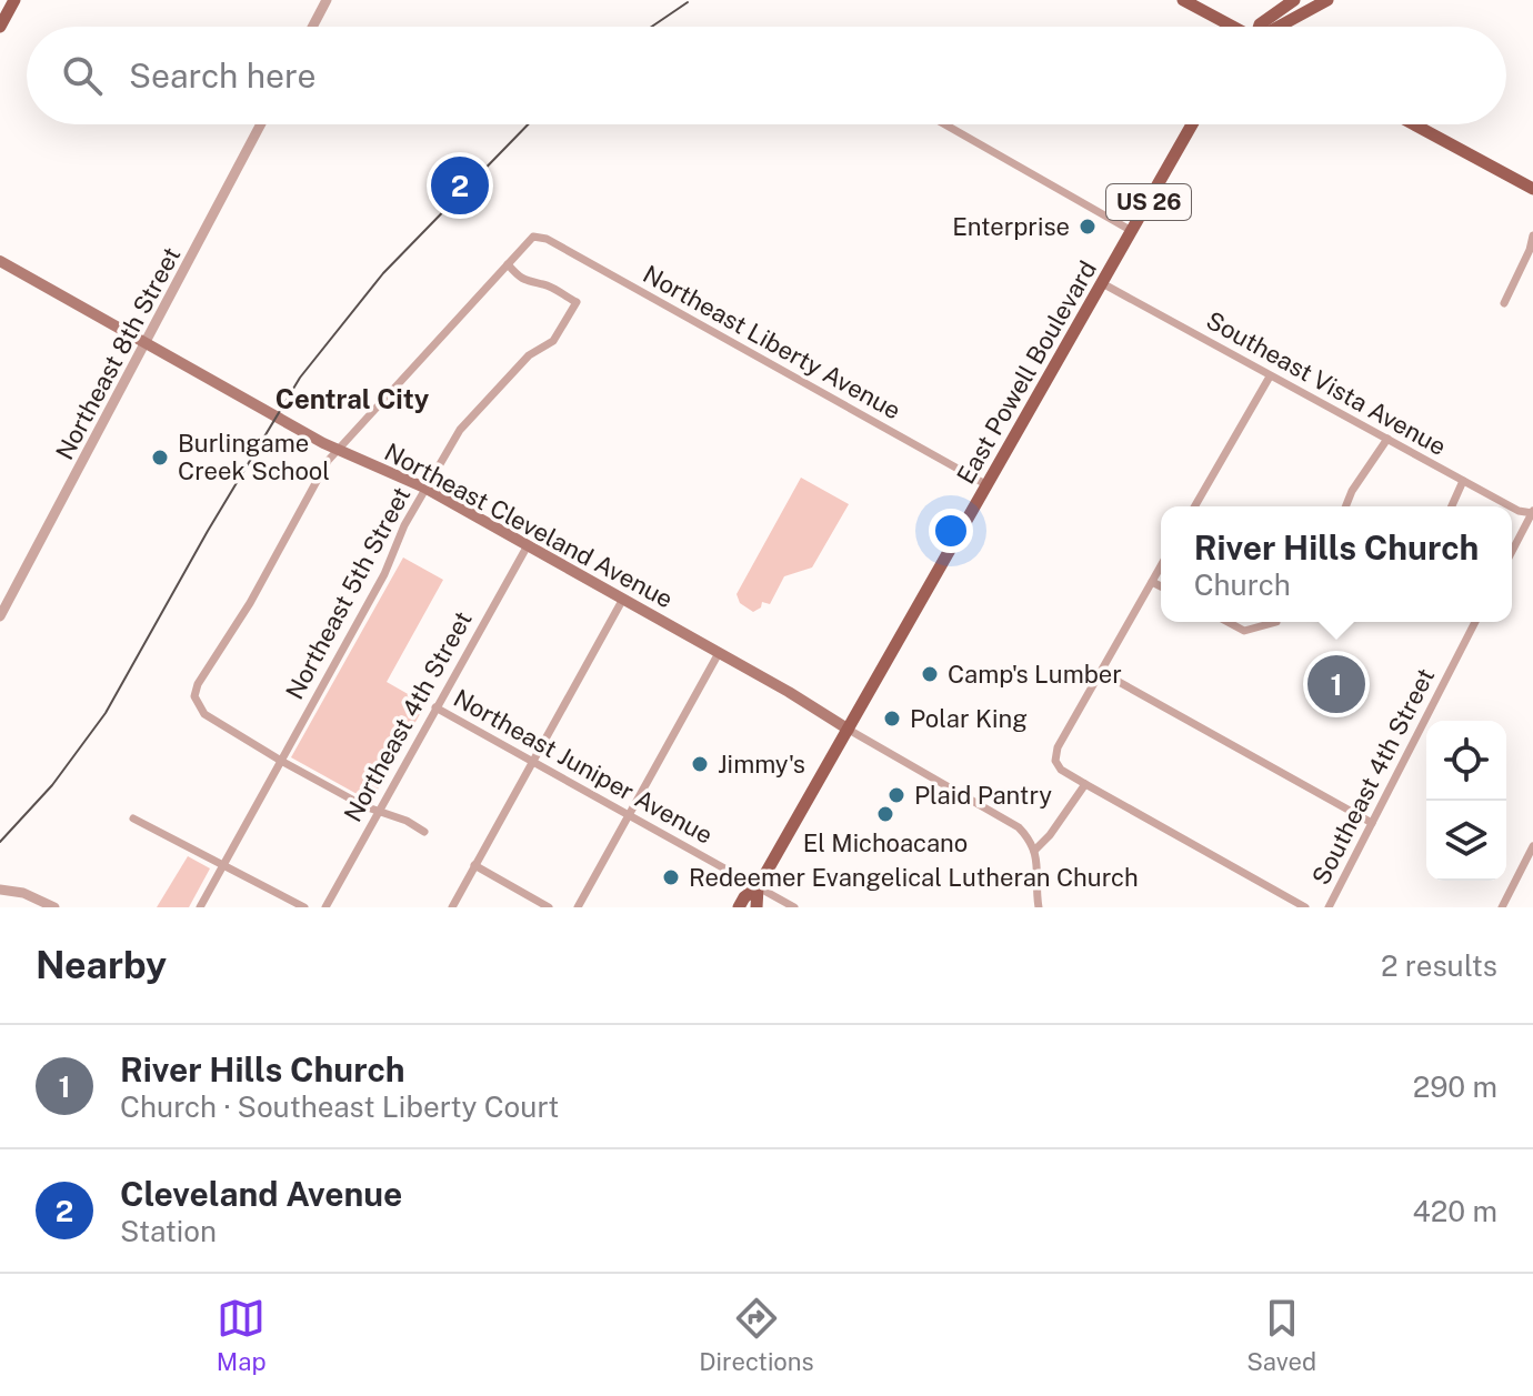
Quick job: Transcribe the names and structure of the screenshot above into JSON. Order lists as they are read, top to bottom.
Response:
{
  "streets": {
    "main road": ["US 26", "East Powell Boulevard", "Northeast Cleveland Avenue"],
    "street": [
      "Northeast Liberty Avenue",
      "Northeast 8th Street",
      "Southeast Vista Avenue",
      "Northeast 5th Street",
      "Northeast 4th Street",
      "Northeast Juniper Avenue",
      "Southeast 4th Street"
    ]
  },
  "crossings": [
    ["Northeast Liberty Avenue", "East Powell Boulevard"],
    ["Northeast Liberty Avenue", "Northeast 5th Street"],
    ["Northeast 8th Street", "Northeast Cleveland Avenue"],
    ["East Powell Boulevard", "Southeast Vista Avenue"],
    ["East Powell Boulevard", "Northeast Cleveland Avenue"],
    ["East Powell Boulevard", "Northeast Juniper Avenue"],
    ["Northeast Cleveland Avenue", "Northeast 5th Street"],
    ["Northeast Cleveland Avenue", "Northeast 4th Street"],
    ["Northeast 4th Street", "Northeast Juniper Avenue"]
  ],
  "districts": ["Central City"],
  "places": [
    "Enterprise",
    "Burlingame Creek School",
    "Camp's Lumber",
    "Polar King",
    "Jimmy's",
    "Plaid Pantry",
    "El Michoacano",
    "Redeemer Evangelical Lutheran Church"
  ],
  "page": {
    "search": "Search here",
    "pins": ["2", "1"],
    "popup": ["River Hills Church", "Church"],
    "heading": ["Nearby", "2 results"],
    "list": [
      {
        "mark": "1",
        "name": "River Hills Church",
        "note": "Church · Southeast Liberty Court",
        "value": "290 m"
      },
      {
        "mark": "2",
        "name": "Cleveland Avenue",
        "note": "Station",
        "value": "420 m"
      }
    ],
    "nav": ["Map", "Directions", "Saved"]
  }
}
